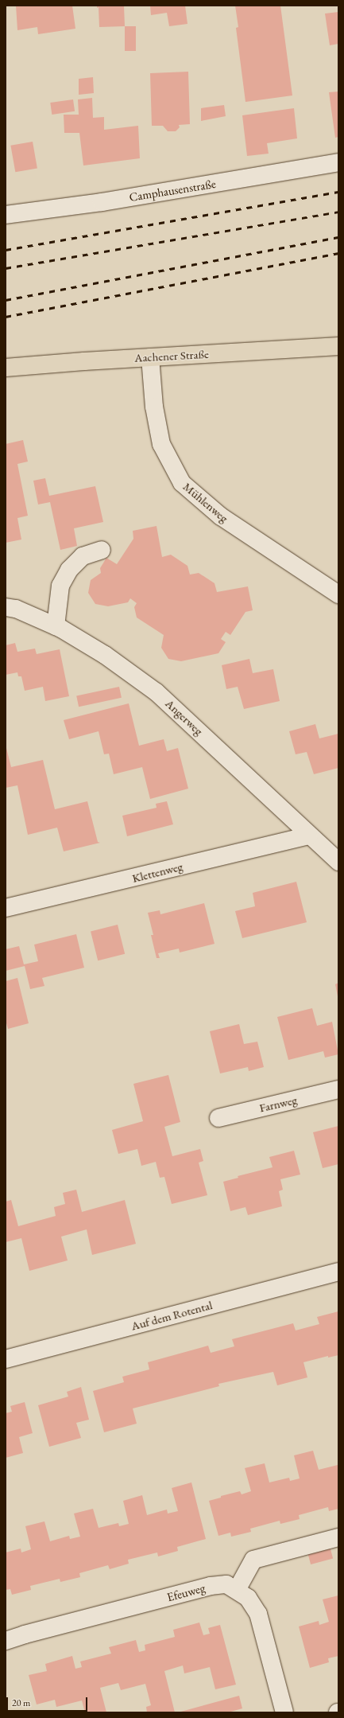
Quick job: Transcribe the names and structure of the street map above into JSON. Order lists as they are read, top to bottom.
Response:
{
  "streets": {
    "main road": ["Aachener Straße"],
    "street": [
      "Camphausenstraße",
      "Mühlenweg",
      "Angerweg",
      "Klettenweg",
      "Farnweg",
      "Auf dem Rotental",
      "Efeuweg"
    ]
  },
  "crossings": [
    ["Aachener Straße", "Mühlenweg"],
    ["Angerweg", "Klettenweg"]
  ],
  "scale_bar": "20 m"
}
